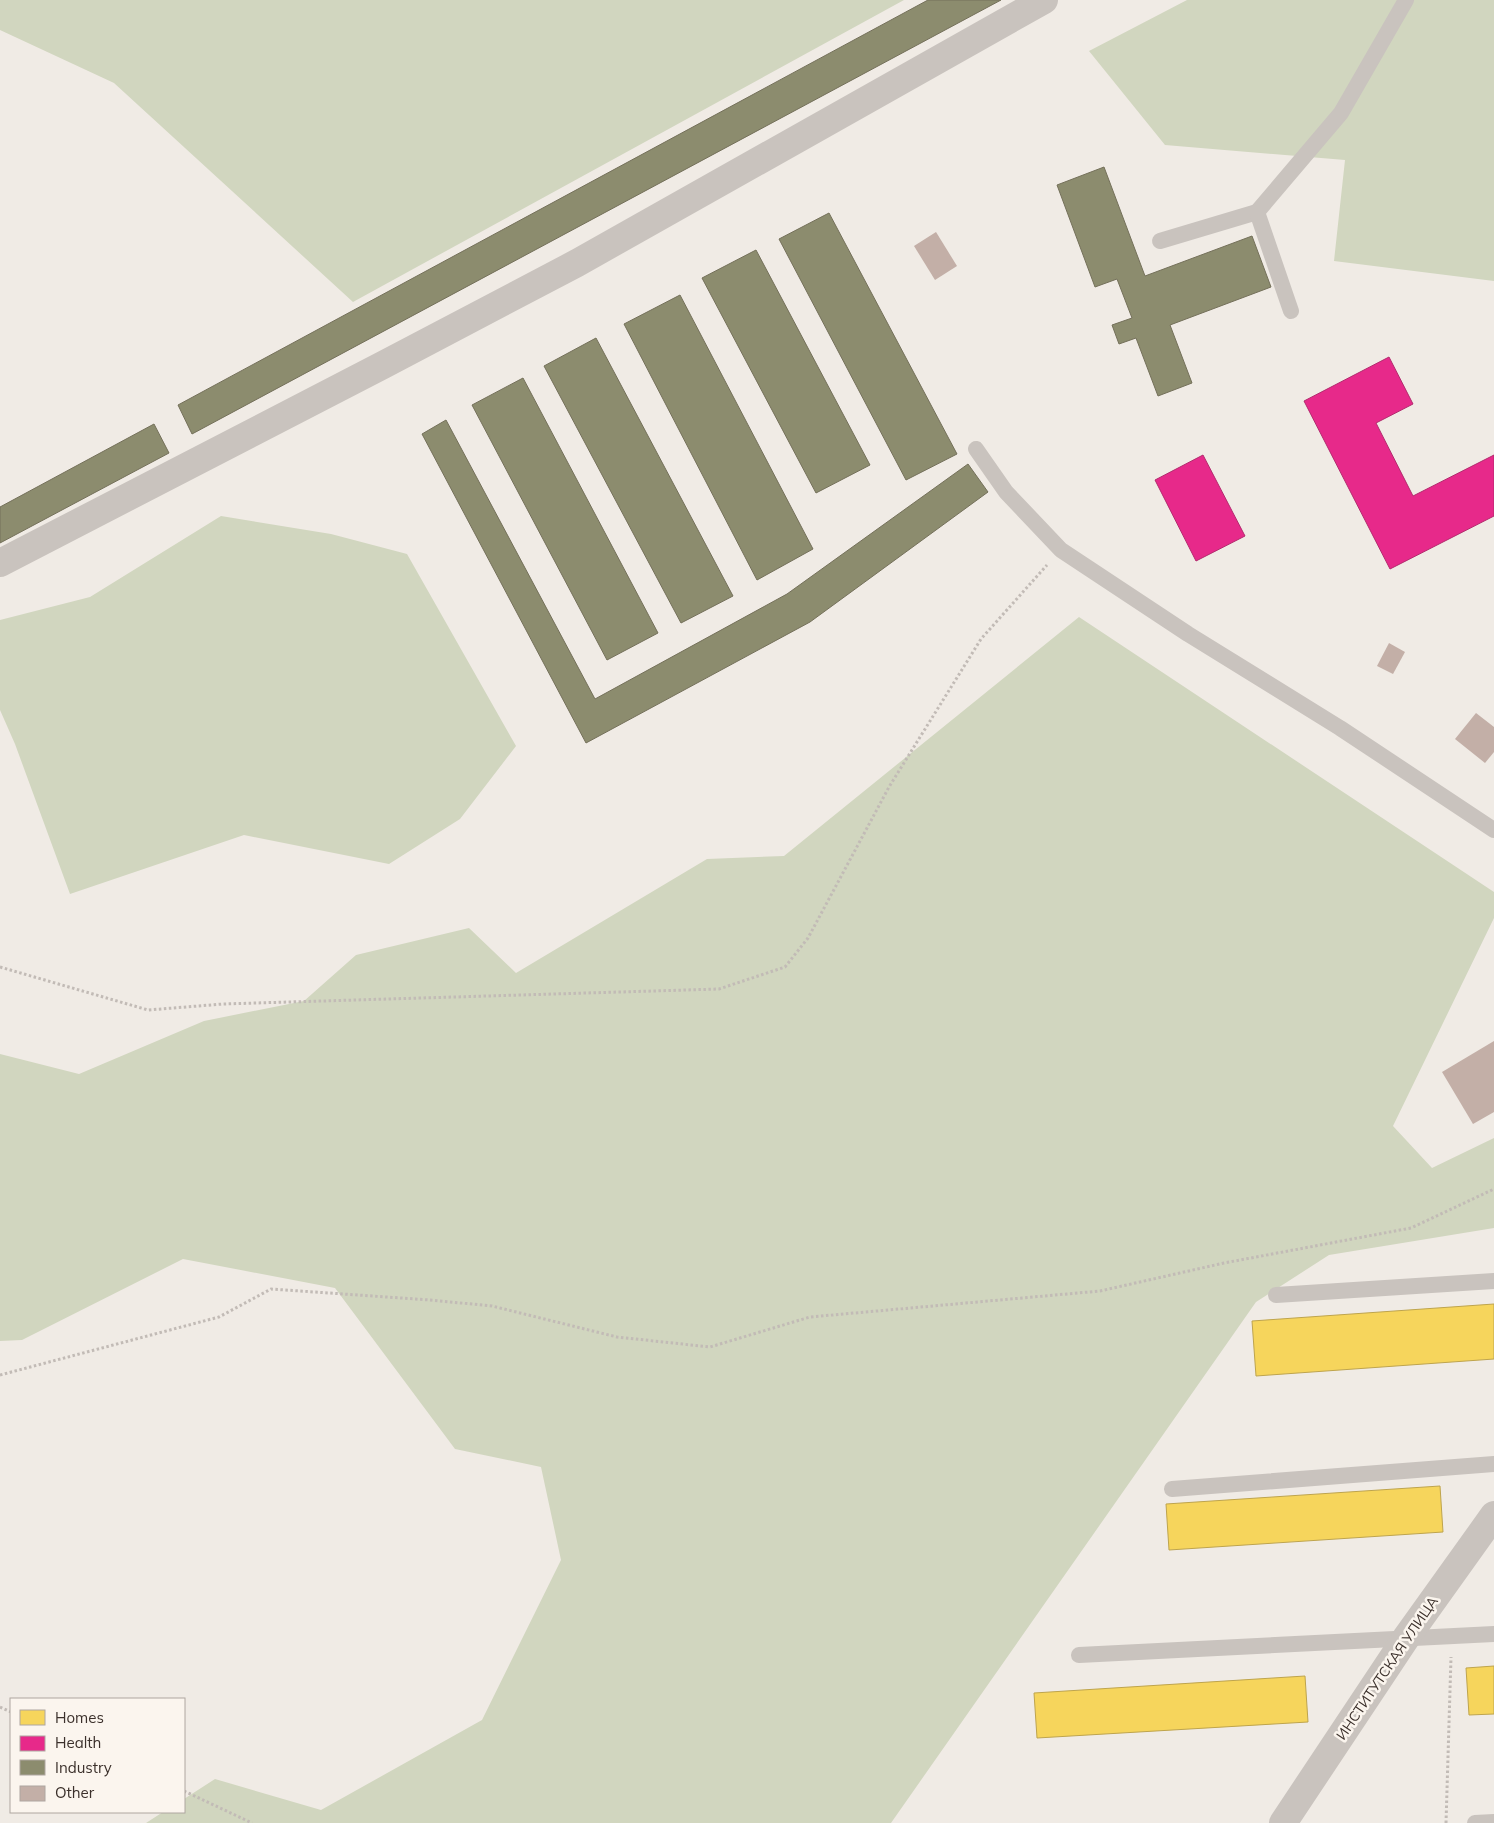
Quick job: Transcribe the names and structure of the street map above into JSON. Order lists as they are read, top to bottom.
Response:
{
  "streets": {
    "street": ["ИНСТИТУТСКАЯ УЛИЦА"]
  },
  "legend": [
    "Homes",
    "Health",
    "Industry",
    "Other"
  ]
}
